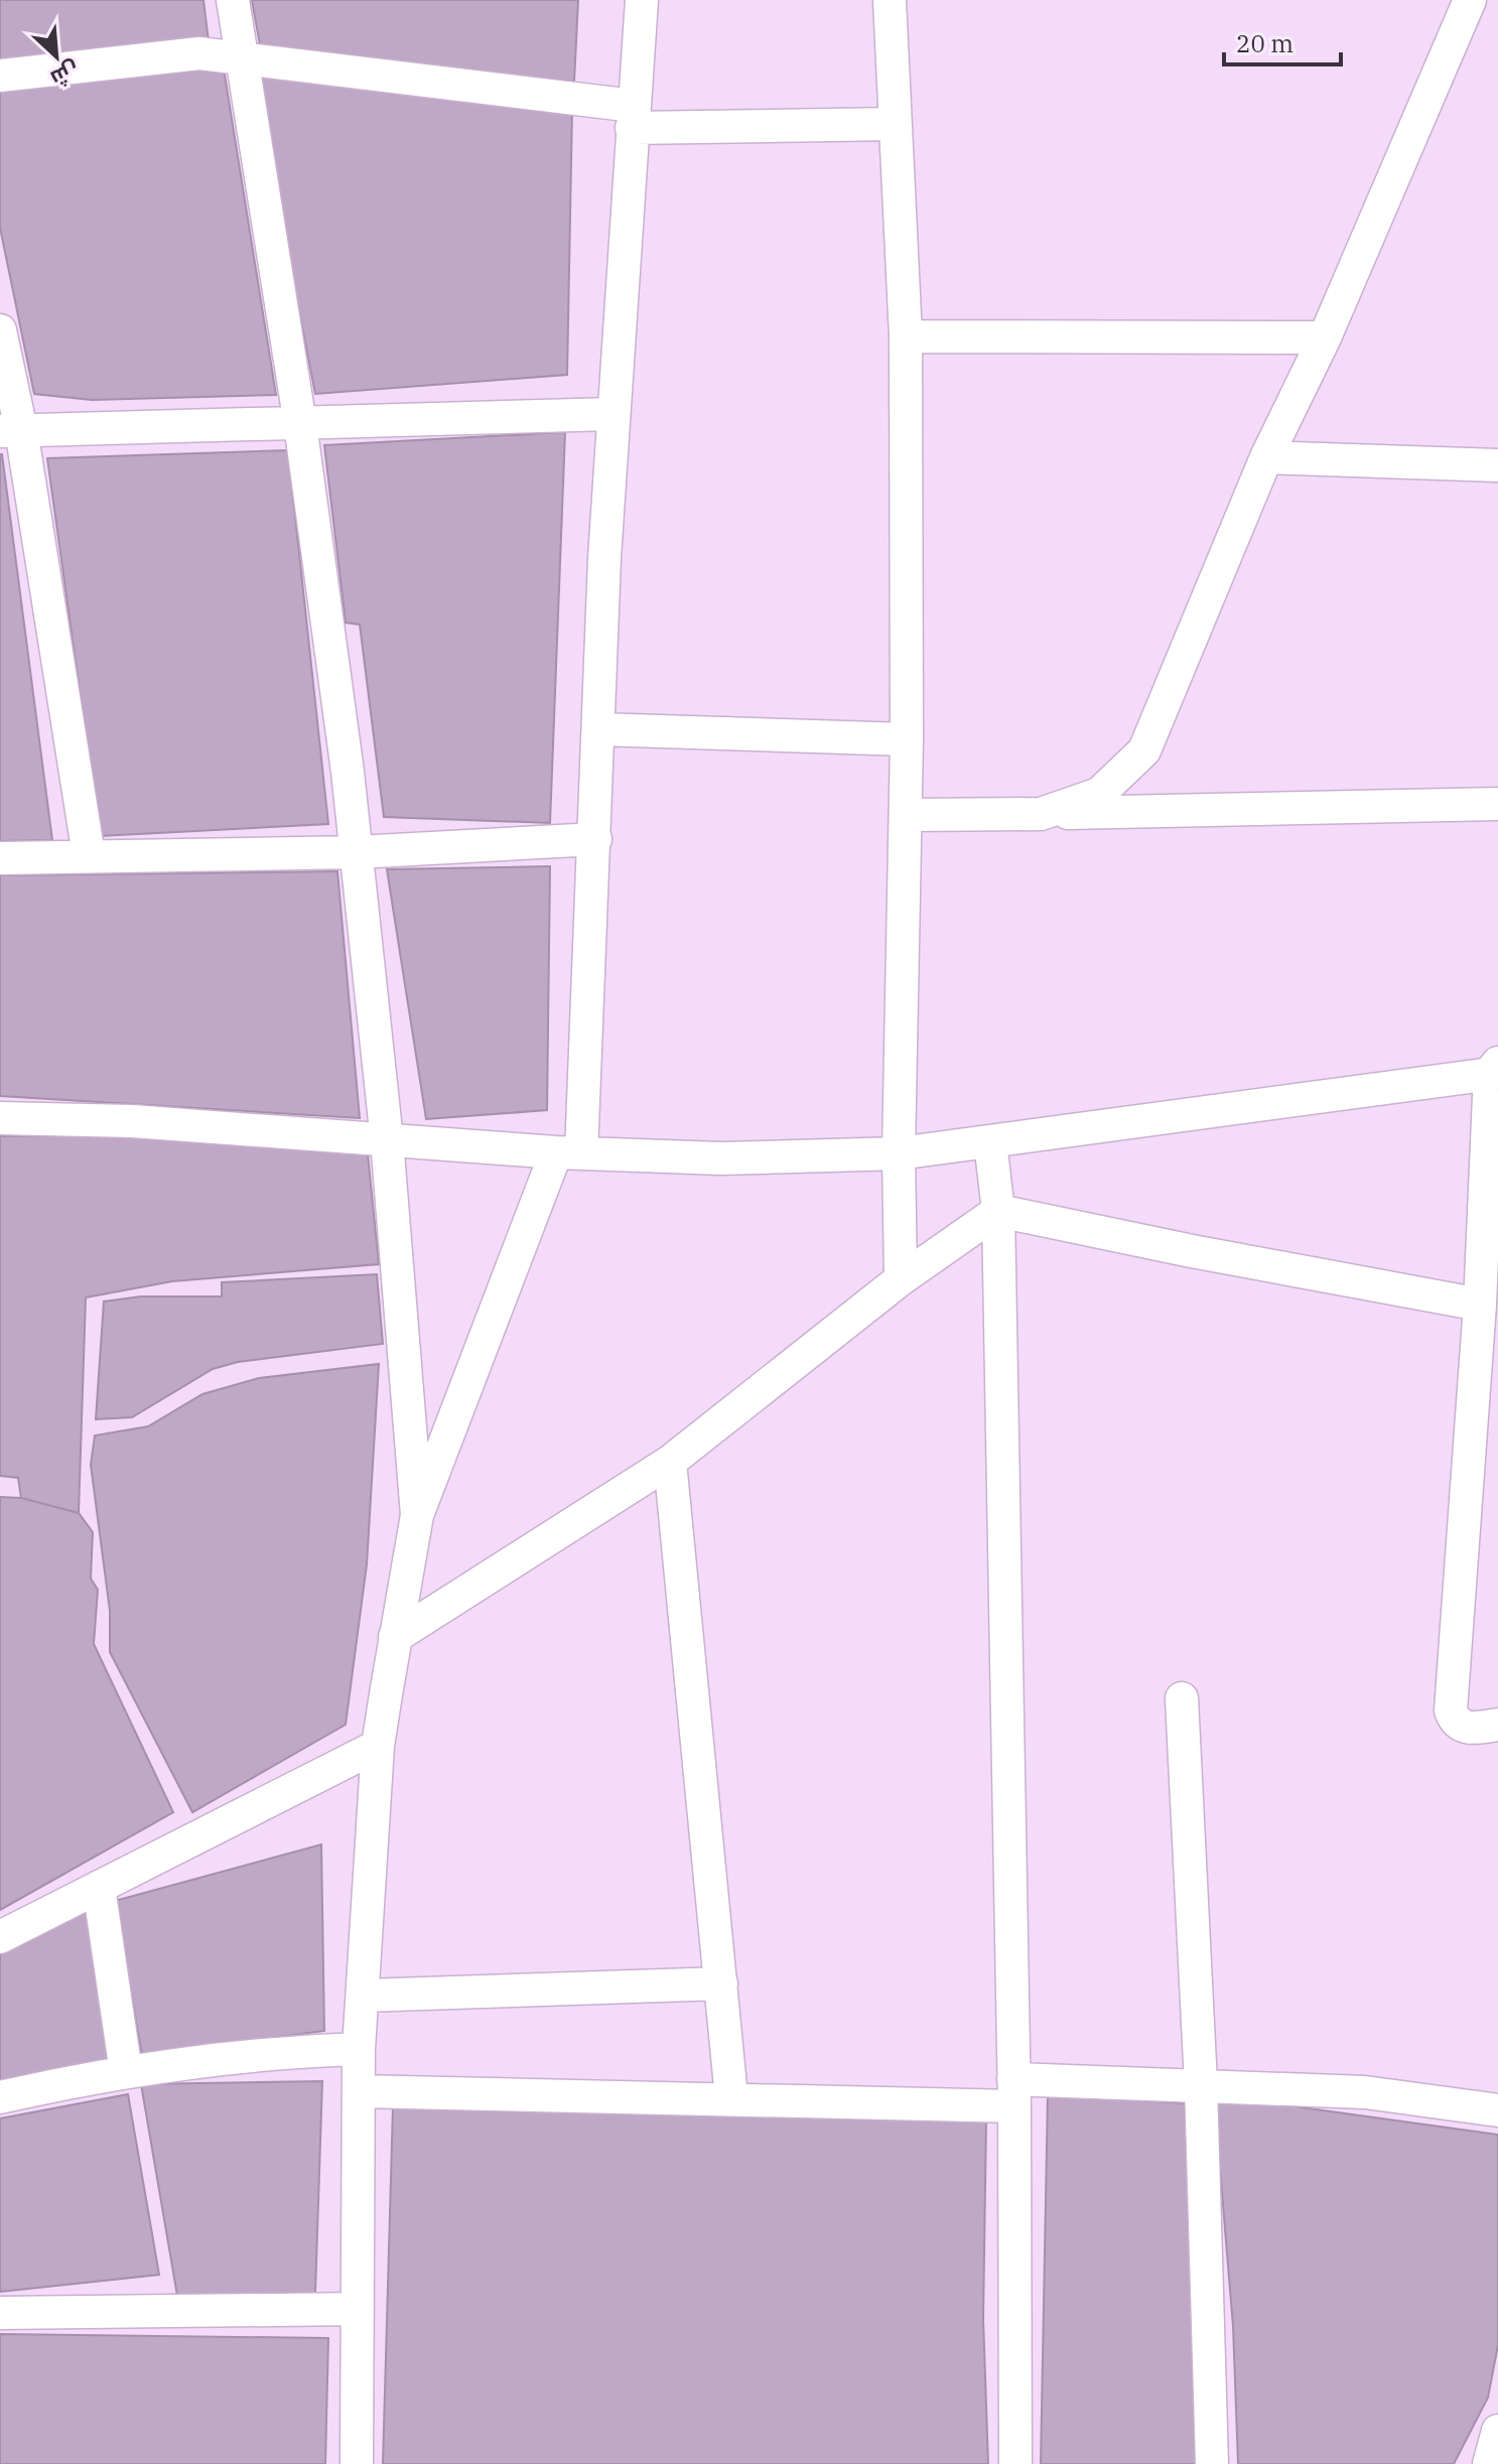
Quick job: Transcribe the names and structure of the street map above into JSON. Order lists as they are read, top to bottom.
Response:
{
  "scale_bar": "20 m",
  "north": "bottom right"
}
